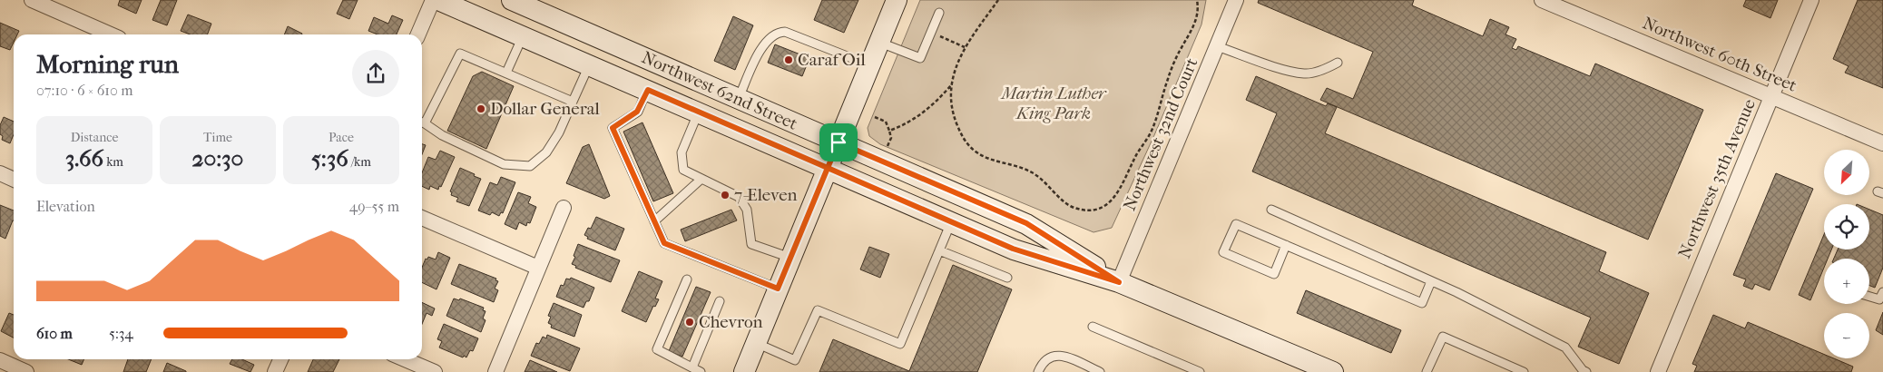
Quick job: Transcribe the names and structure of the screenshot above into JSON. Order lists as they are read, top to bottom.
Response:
{
  "streets": {
    "main road": ["Northwest 62nd Street"],
    "street": ["Northwest 60th Street", "Northwest 32nd Court", "Northwest 35th Avenue"]
  },
  "crossings": [
    ["Northwest 60th Street", "Northwest 35th Avenue"],
    ["Northwest 62nd Street", "Northwest 32nd Court"]
  ],
  "parks": ["Martin Luther King Park"],
  "places": [
    "Caraf Oil",
    "Dollar General",
    "7-Eleven",
    "Chevron"
  ],
  "north": "bottom left",
  "page": {
    "heading": ["Morning run", "07:10 · 6 × 610 m"],
    "stats": [
      ["Distance", "3.66 km"],
      ["Time", "20:30"],
      ["Pace", "5:36 /km"]
    ],
    "map_buttons": ["+", "−"],
    "chart": ["Elevation", "49–55 m"],
    "list": [
      {
        "name": "610 m",
        "note": "5:34"
      }
    ]
  }
}
